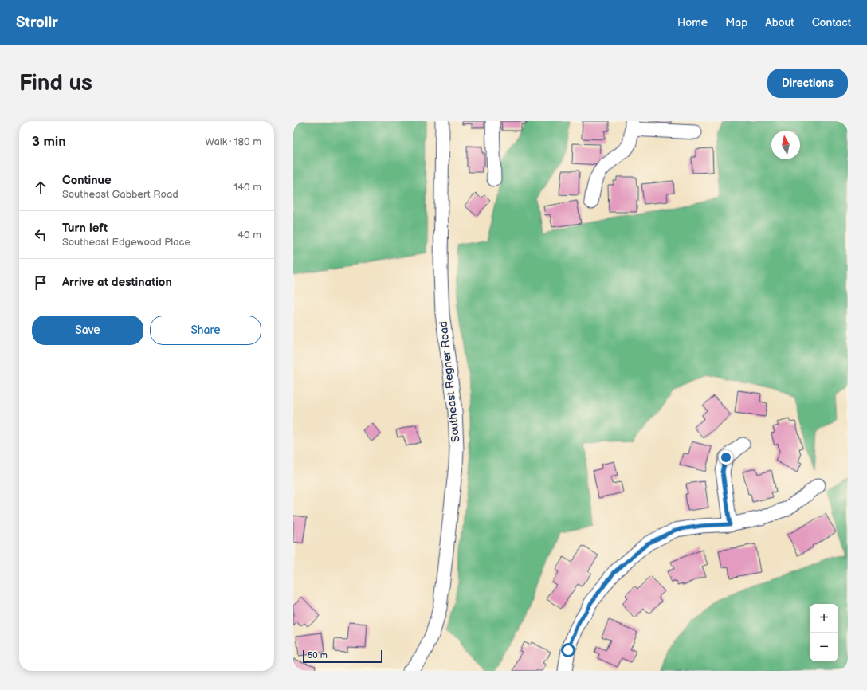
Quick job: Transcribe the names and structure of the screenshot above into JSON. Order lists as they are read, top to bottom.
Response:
{
  "streets": {
    "street": ["Southeast Regner Road"]
  },
  "scale_bar": "50 m",
  "north": "top",
  "page": {
    "header": "Strollr",
    "nav": [
      "Home",
      "Map",
      "About",
      "Contact"
    ],
    "buttons": [
      "Directions",
      ["Save", "Share"]
    ],
    "title": "Find us",
    "heading": ["3 min", "Walk · 180 m"],
    "list": [
      ["Continue", "Southeast Gabbert Road", "140 m"],
      ["Turn left", "Southeast Edgewood Place", "40 m"],
      "Arrive at destination"
    ],
    "map_buttons": ["+", "−"],
    "scale": "50 m"
  }
}
